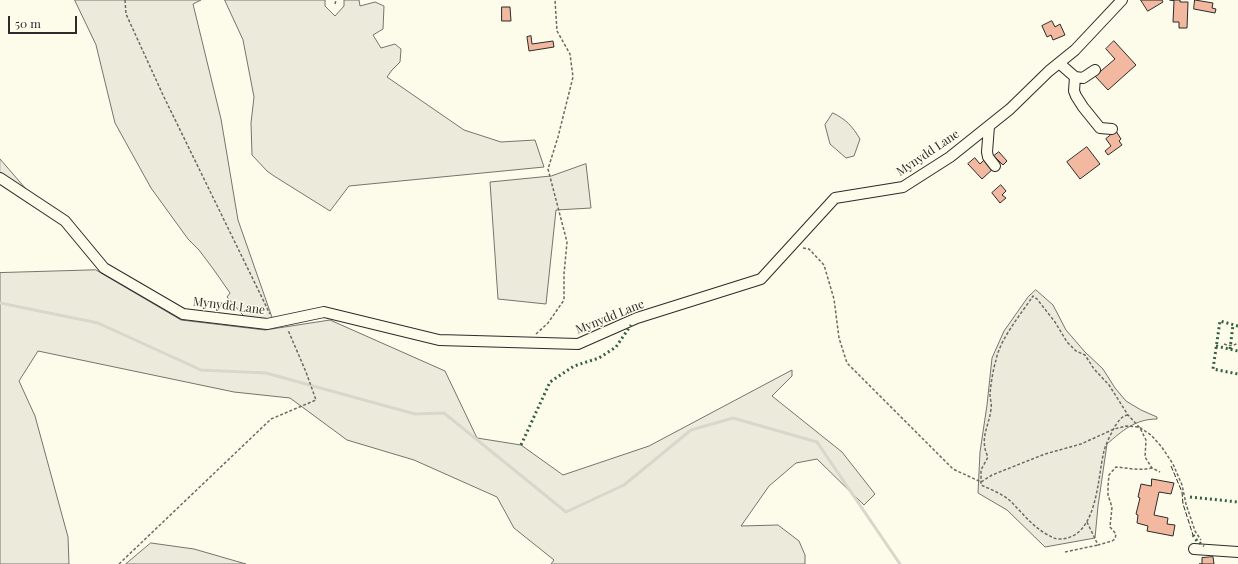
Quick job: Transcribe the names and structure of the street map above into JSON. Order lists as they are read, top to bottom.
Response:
{
  "streets": {
    "street": ["Mynydd Lane"]
  },
  "scale_bar": "50 m"
}
